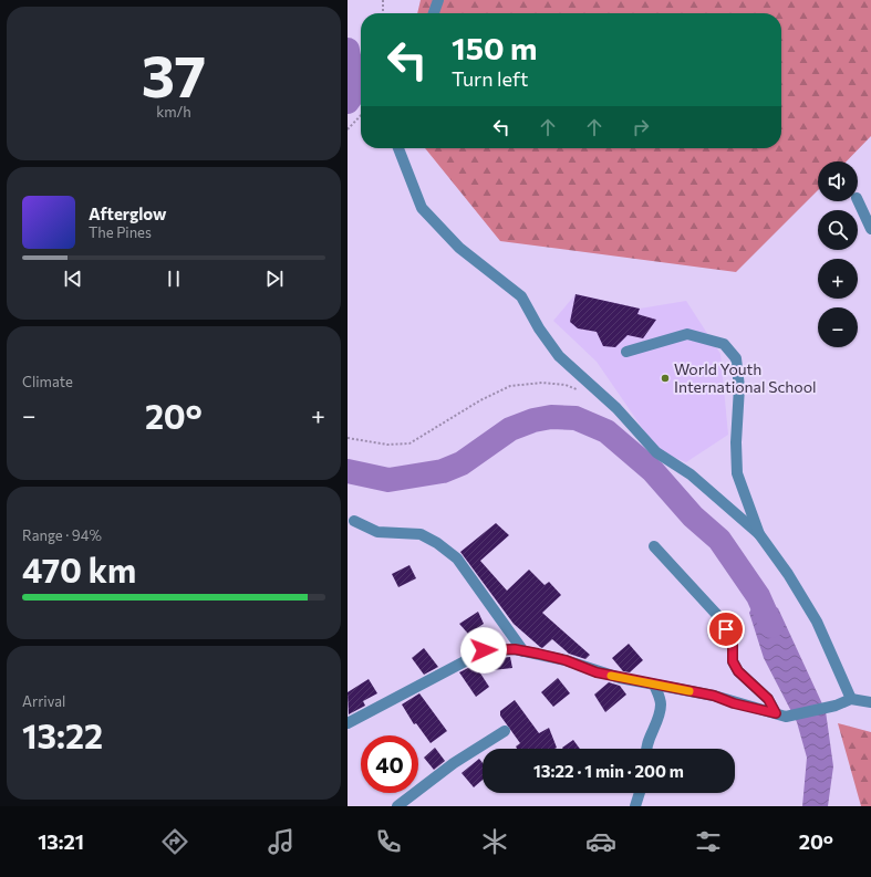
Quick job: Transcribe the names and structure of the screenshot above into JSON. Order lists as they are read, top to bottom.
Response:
{
  "places": ["World Youth International School"],
  "page": {
    "tile": [
      ["37", "km/h"],
      "Climate",
      ["Range · 94%", "470 km"],
      ["Arrival", "13:22"]
    ],
    "turn": ["150 m", "Turn left"],
    "map_buttons": ["+", "−"],
    "song": ["Afterglow", "The Pines"],
    "heat": ["−", "20°", "+"],
    "limit": "40",
    "trip": "13:22 · 1 min · 200 m",
    "tabs": ["13:21", "20°"]
  }
}
